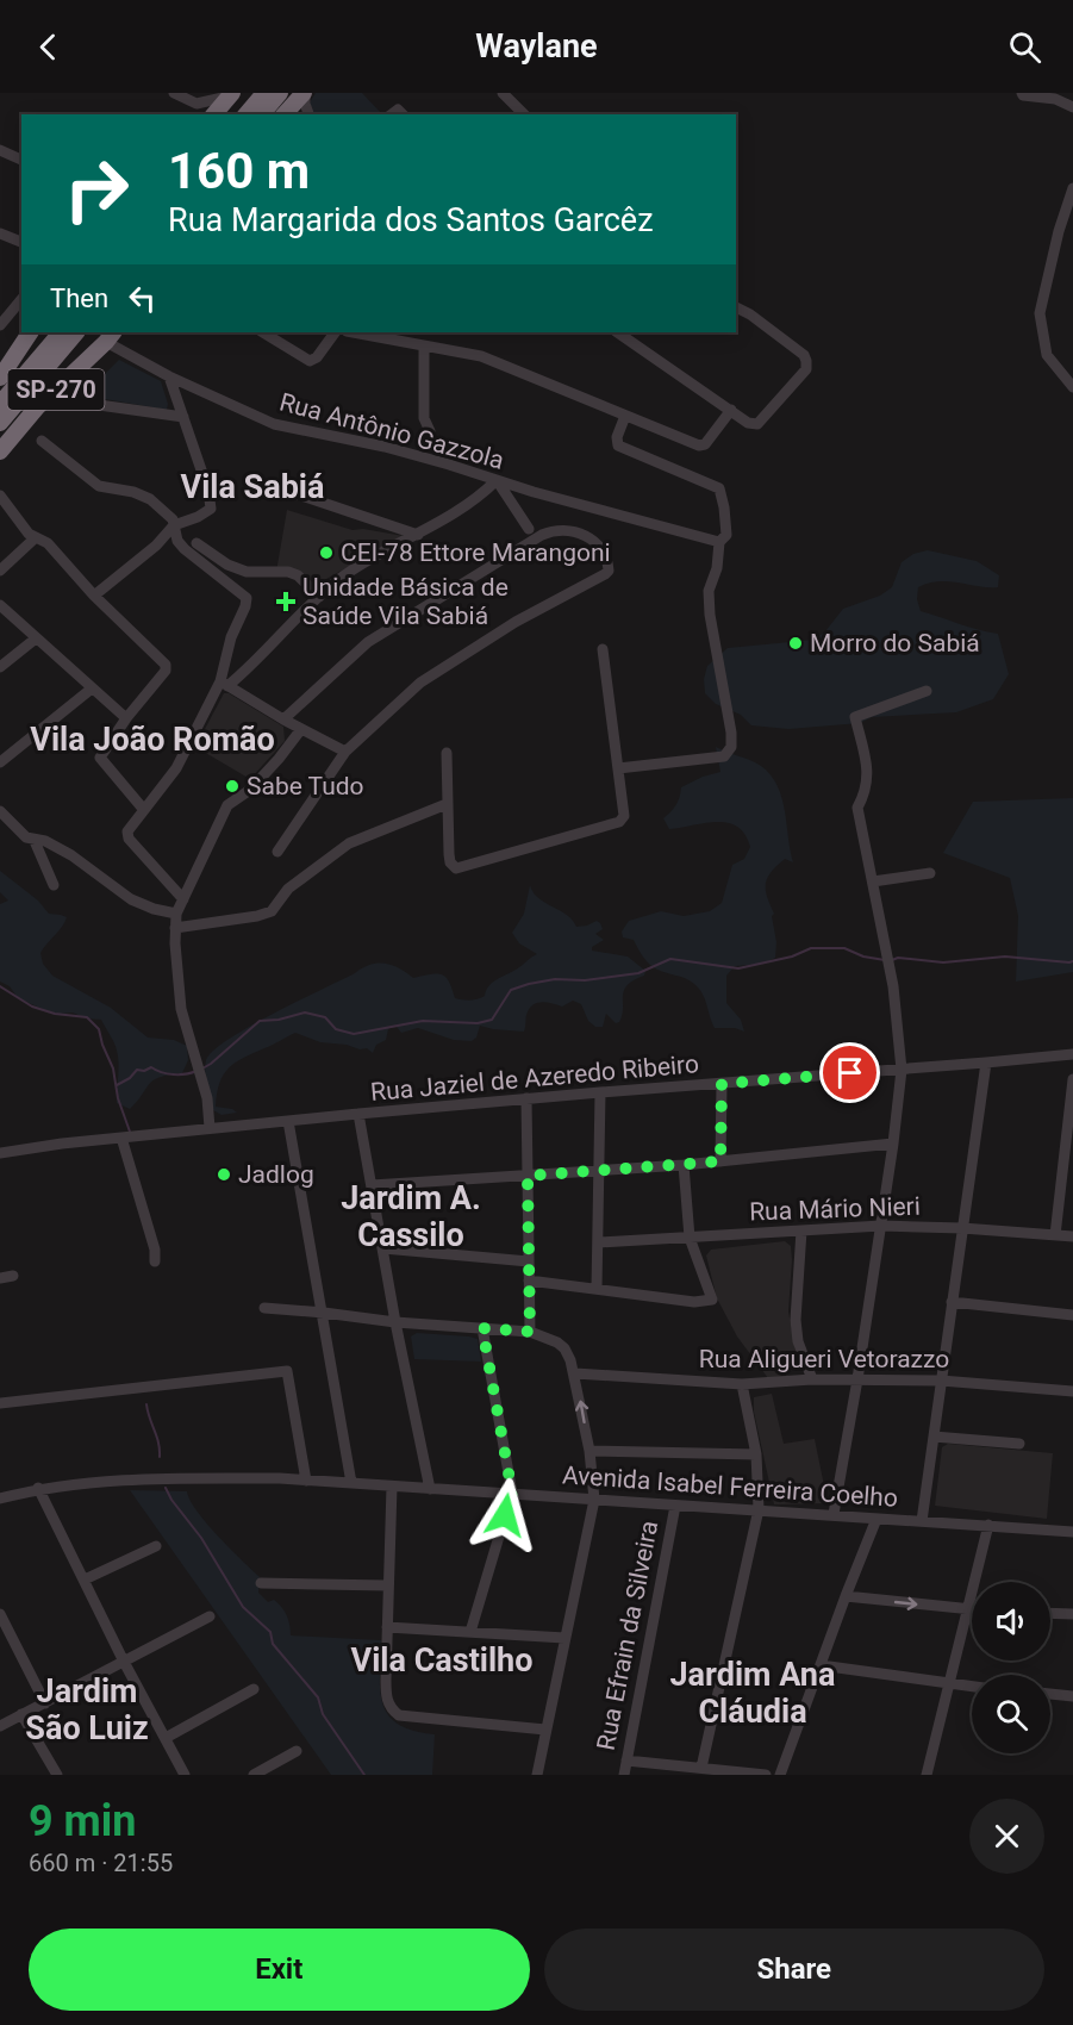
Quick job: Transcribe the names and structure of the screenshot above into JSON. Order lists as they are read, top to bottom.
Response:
{
  "streets": {
    "highway": ["SP-270"],
    "street": [
      "Rua Antônio Gazzola",
      "Rua Jaziel de Azeredo Ribeiro",
      "Rua Mário Nieri",
      "Rua Aligueri Vetorazzo",
      "Avenida Isabel Ferreira Coelho",
      "Rua Efrain da Silveira"
    ]
  },
  "crossings": [
    ["SP-270", "Rua Antônio Gazzola"],
    ["Avenida Isabel Ferreira Coelho", "Rua Efrain da Silveira"]
  ],
  "districts": [
    "Vila Sabiá",
    "Vila João Romão",
    "Jardim A. Cassilo",
    "Vila Castilho",
    "Jardim Ana Cláudia",
    "Jardim São Luiz"
  ],
  "places": {
    "other": [
      "CEI-78 Ettore Marangoni",
      "Morro do Sabiá",
      "Sabe Tudo",
      "Jadlog"
    ],
    "health": ["Unidade Básica de Saúde Vila Sabiá"]
  },
  "page": {
    "header": "Waylane",
    "turn": ["160 m", "Rua Margarida dos Santos Garcêz"],
    "then": "Then",
    "heading": ["9 min", "660 m · 21:55"],
    "buttons": ["Exit", "Share"]
  }
}
